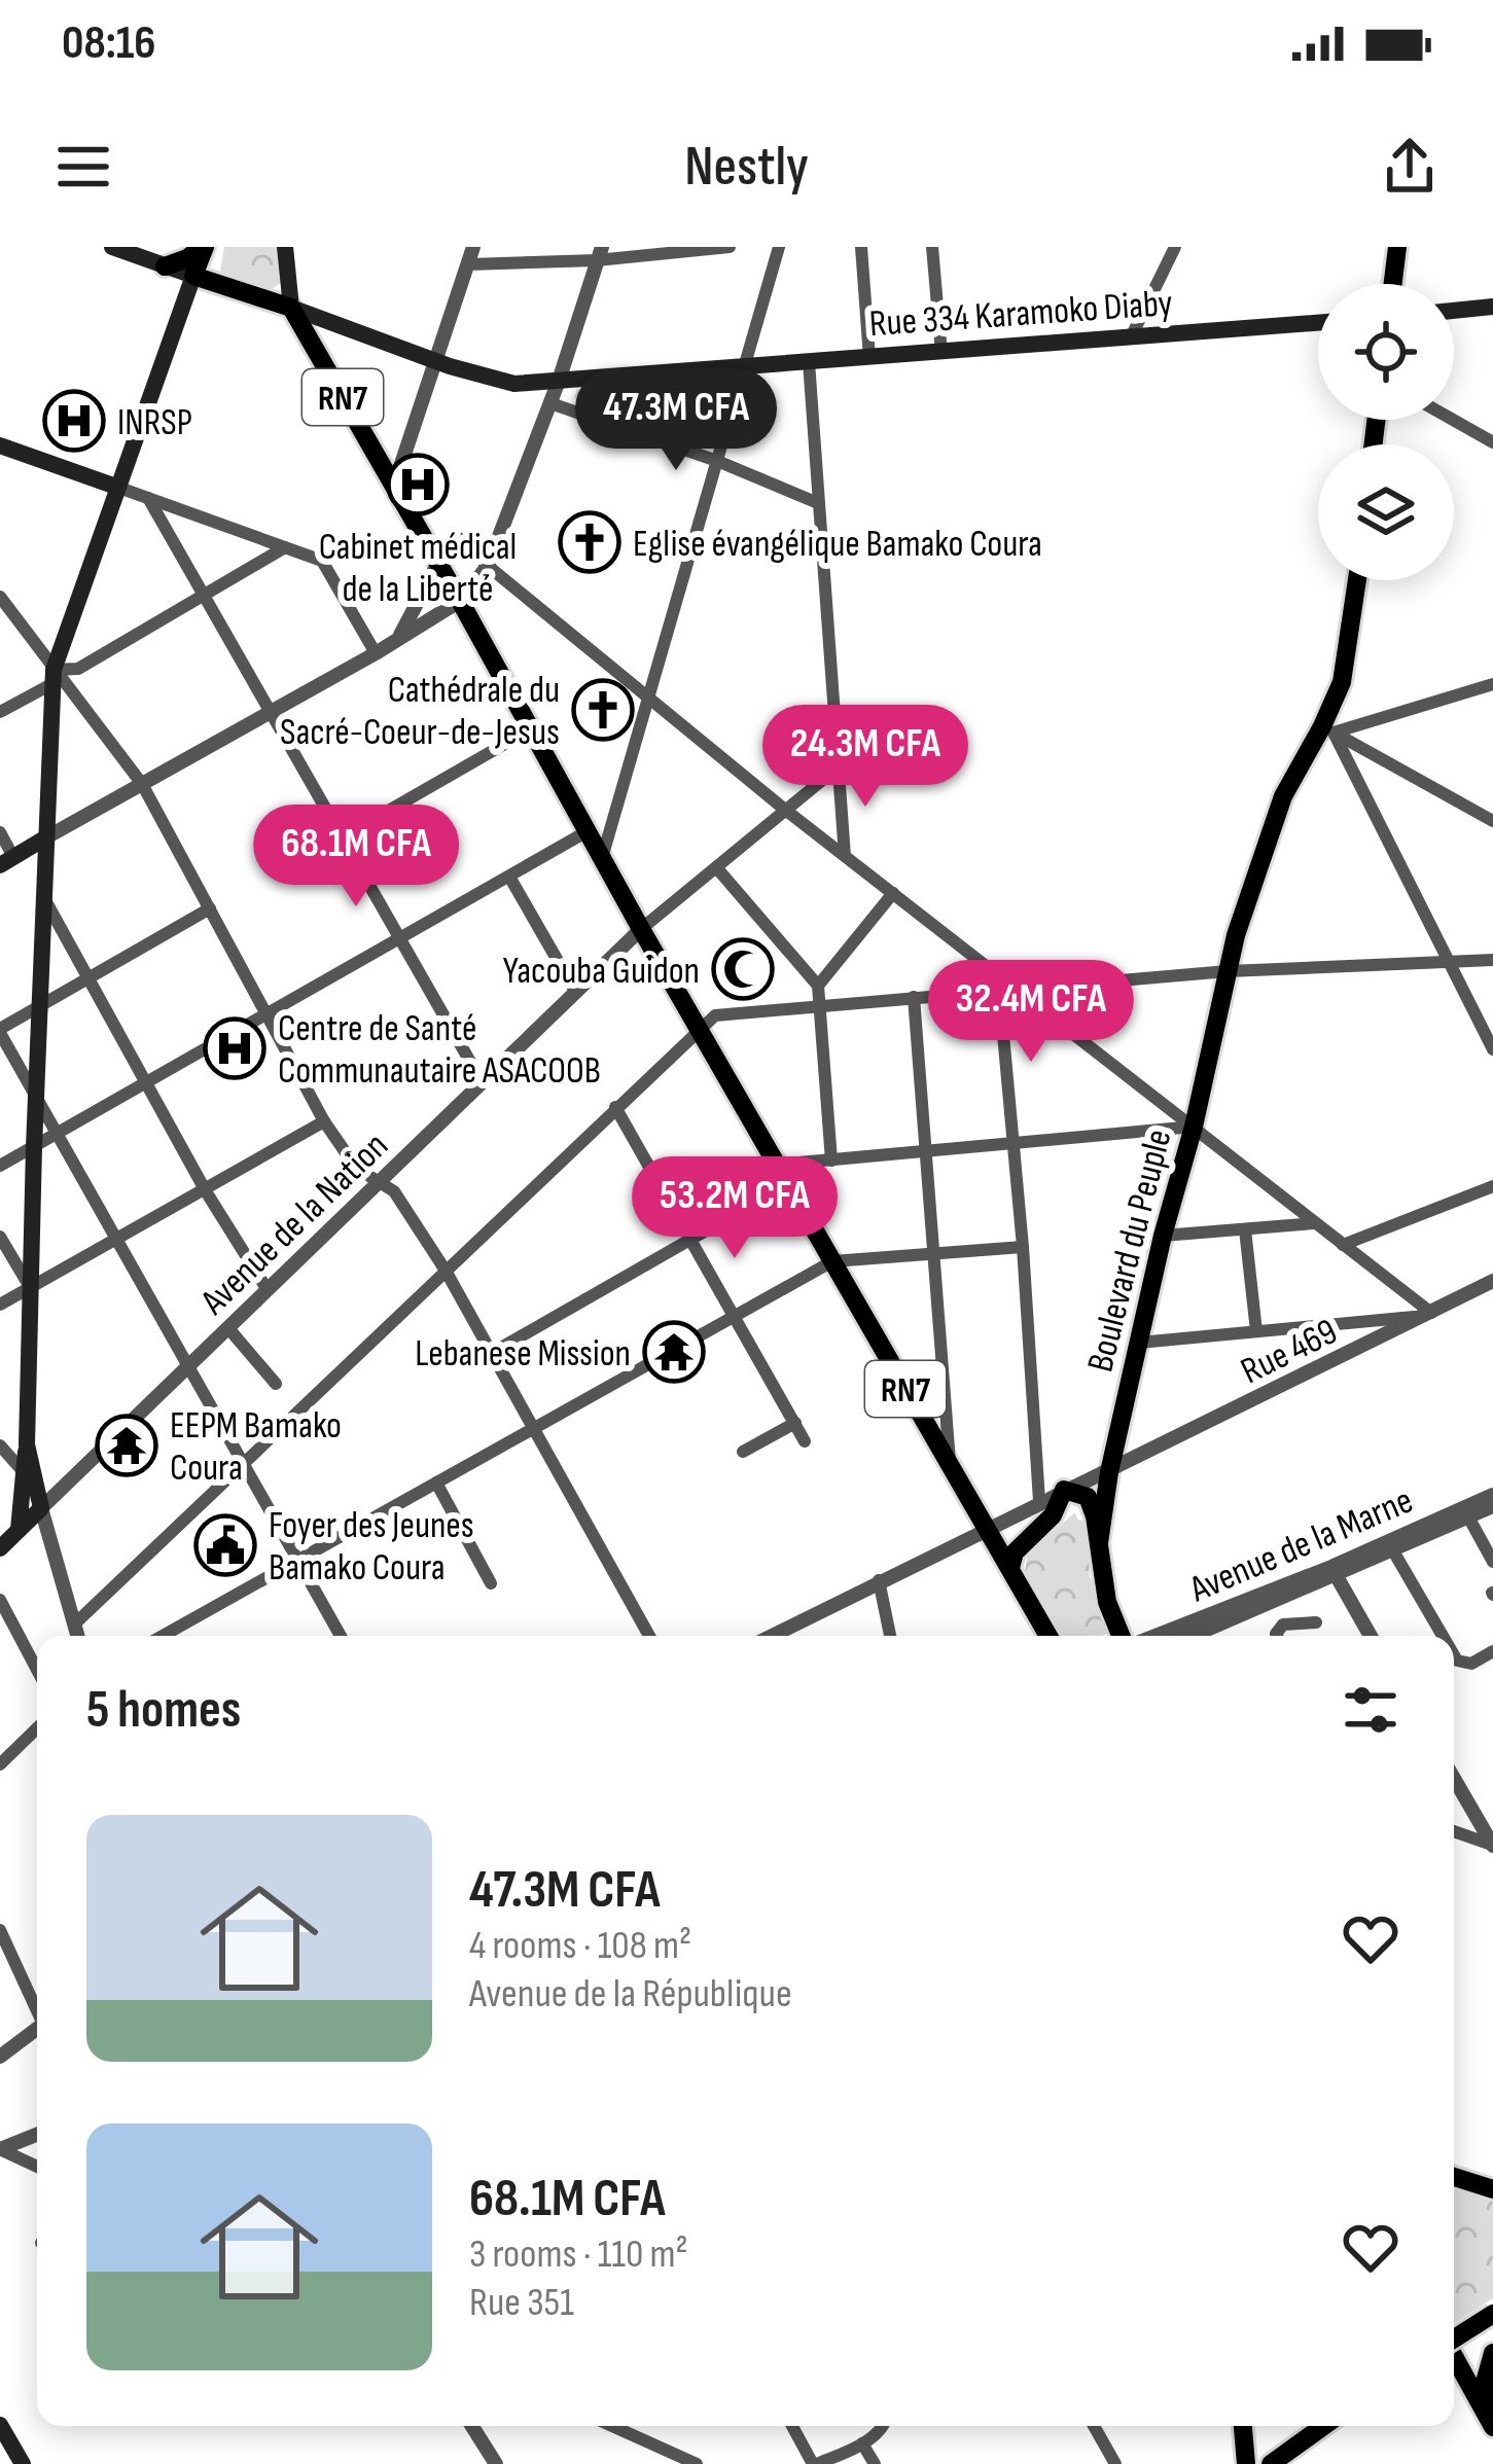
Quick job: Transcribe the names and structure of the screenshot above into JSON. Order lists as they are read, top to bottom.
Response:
{
  "streets": {
    "main road": ["Rue 334 Karamoko Diaby", "RN7", "Boulevard du Peuple"],
    "street": ["Avenue de la Nation", "Rue 469", "Avenue de la Marne"]
  },
  "crossings": [
    ["Rue 334 Karamoko Diaby", "RN7"],
    ["RN7", "Avenue de la Nation"],
    ["RN7", "Rue 469"],
    ["Boulevard du Peuple", "Rue 469"]
  ],
  "places": {
    "hospital": ["INRSP", "Cabinet médical de la Liberté", "Centre de Santé Communautaire ASACOOB"],
    "church": ["Eglise évangélique Bamako Coura", "Cathédrale du Sacré-Coeur-de-Jesus"],
    "mosque": ["Yacouba Guidon"],
    "temple": ["Lebanese Mission", "EEPM Bamako Coura"],
    "public building": ["Foyer des Jeunes Bamako Coura"]
  },
  "page": {
    "status": "08:16",
    "header": "Nestly",
    "price": [
      "47.3M CFA",
      "24.3M CFA",
      "68.1M CFA",
      "32.4M CFA",
      "53.2M CFA"
    ],
    "heading": "5 homes",
    "list": [
      {
        "name": "47.3M CFA",
        "note": "4 rooms · 108 m² · Avenue de la République"
      },
      {
        "name": "68.1M CFA",
        "note": "3 rooms · 110 m² · Rue 351"
      }
    ]
  }
}
